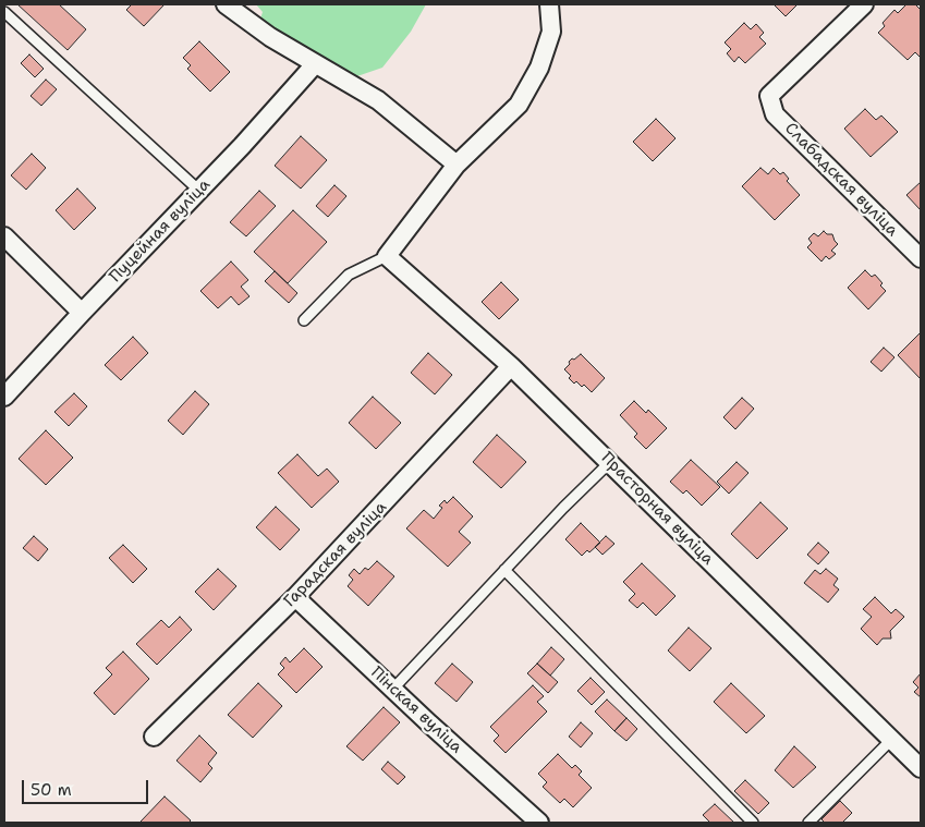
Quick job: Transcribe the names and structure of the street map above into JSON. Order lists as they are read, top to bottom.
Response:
{
  "streets": {
    "street": [
      "Слабадская вуліца",
      "Пуцейная вуліца",
      "Прасторная вуліца",
      "Гарадская вуліца",
      "Пінская вуліца"
    ]
  },
  "crossings": [
    ["Прасторная вуліца", "Гарадская вуліца"],
    ["Гарадская вуліца", "Пінская вуліца"]
  ],
  "scale_bar": "50 m"
}
